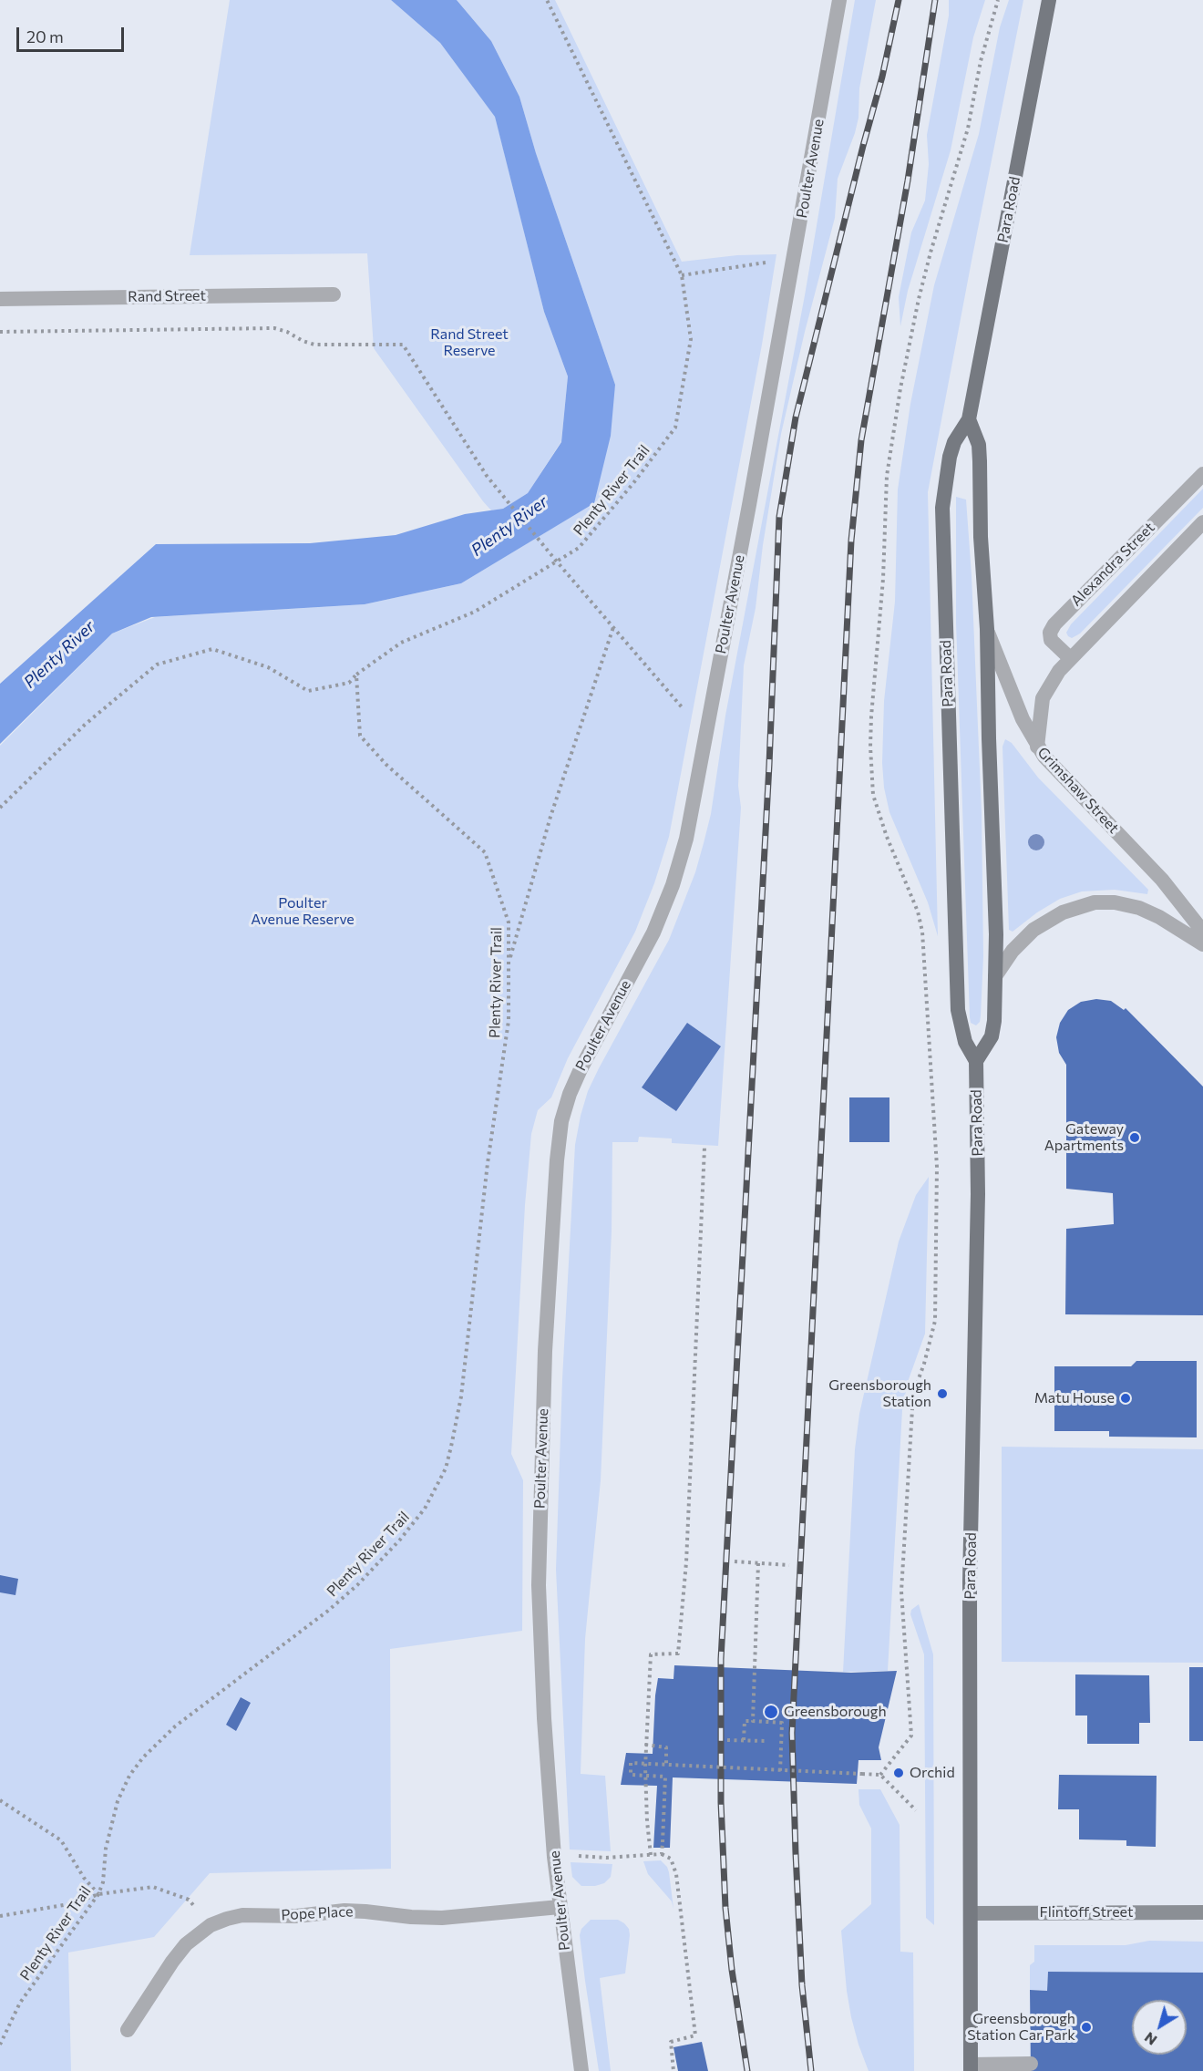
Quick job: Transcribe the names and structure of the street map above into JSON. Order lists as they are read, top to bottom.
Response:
{
  "streets": {
    "main road": ["Para Road", "Flintoff Street"],
    "street": [
      "Poulter Avenue",
      "Rand Street",
      "Alexandra Street",
      "Grimshaw Street",
      "Pope Place"
    ],
    "path": ["Plenty River Trail"]
  },
  "crossings": [
    ["Poulter Avenue", "Pope Place"],
    ["Para Road", "Flintoff Street"]
  ],
  "water": ["Plenty River"],
  "parks": ["Rand Street Reserve", "Poulter Avenue Reserve"],
  "places": [
    "Gateway Apartments",
    "Greensborough Station",
    "Matu House",
    "Greensborough",
    "Orchid",
    "Greensborough Station Car Park"
  ],
  "scale_bar": "20 m",
  "north": "bottom left"
}
